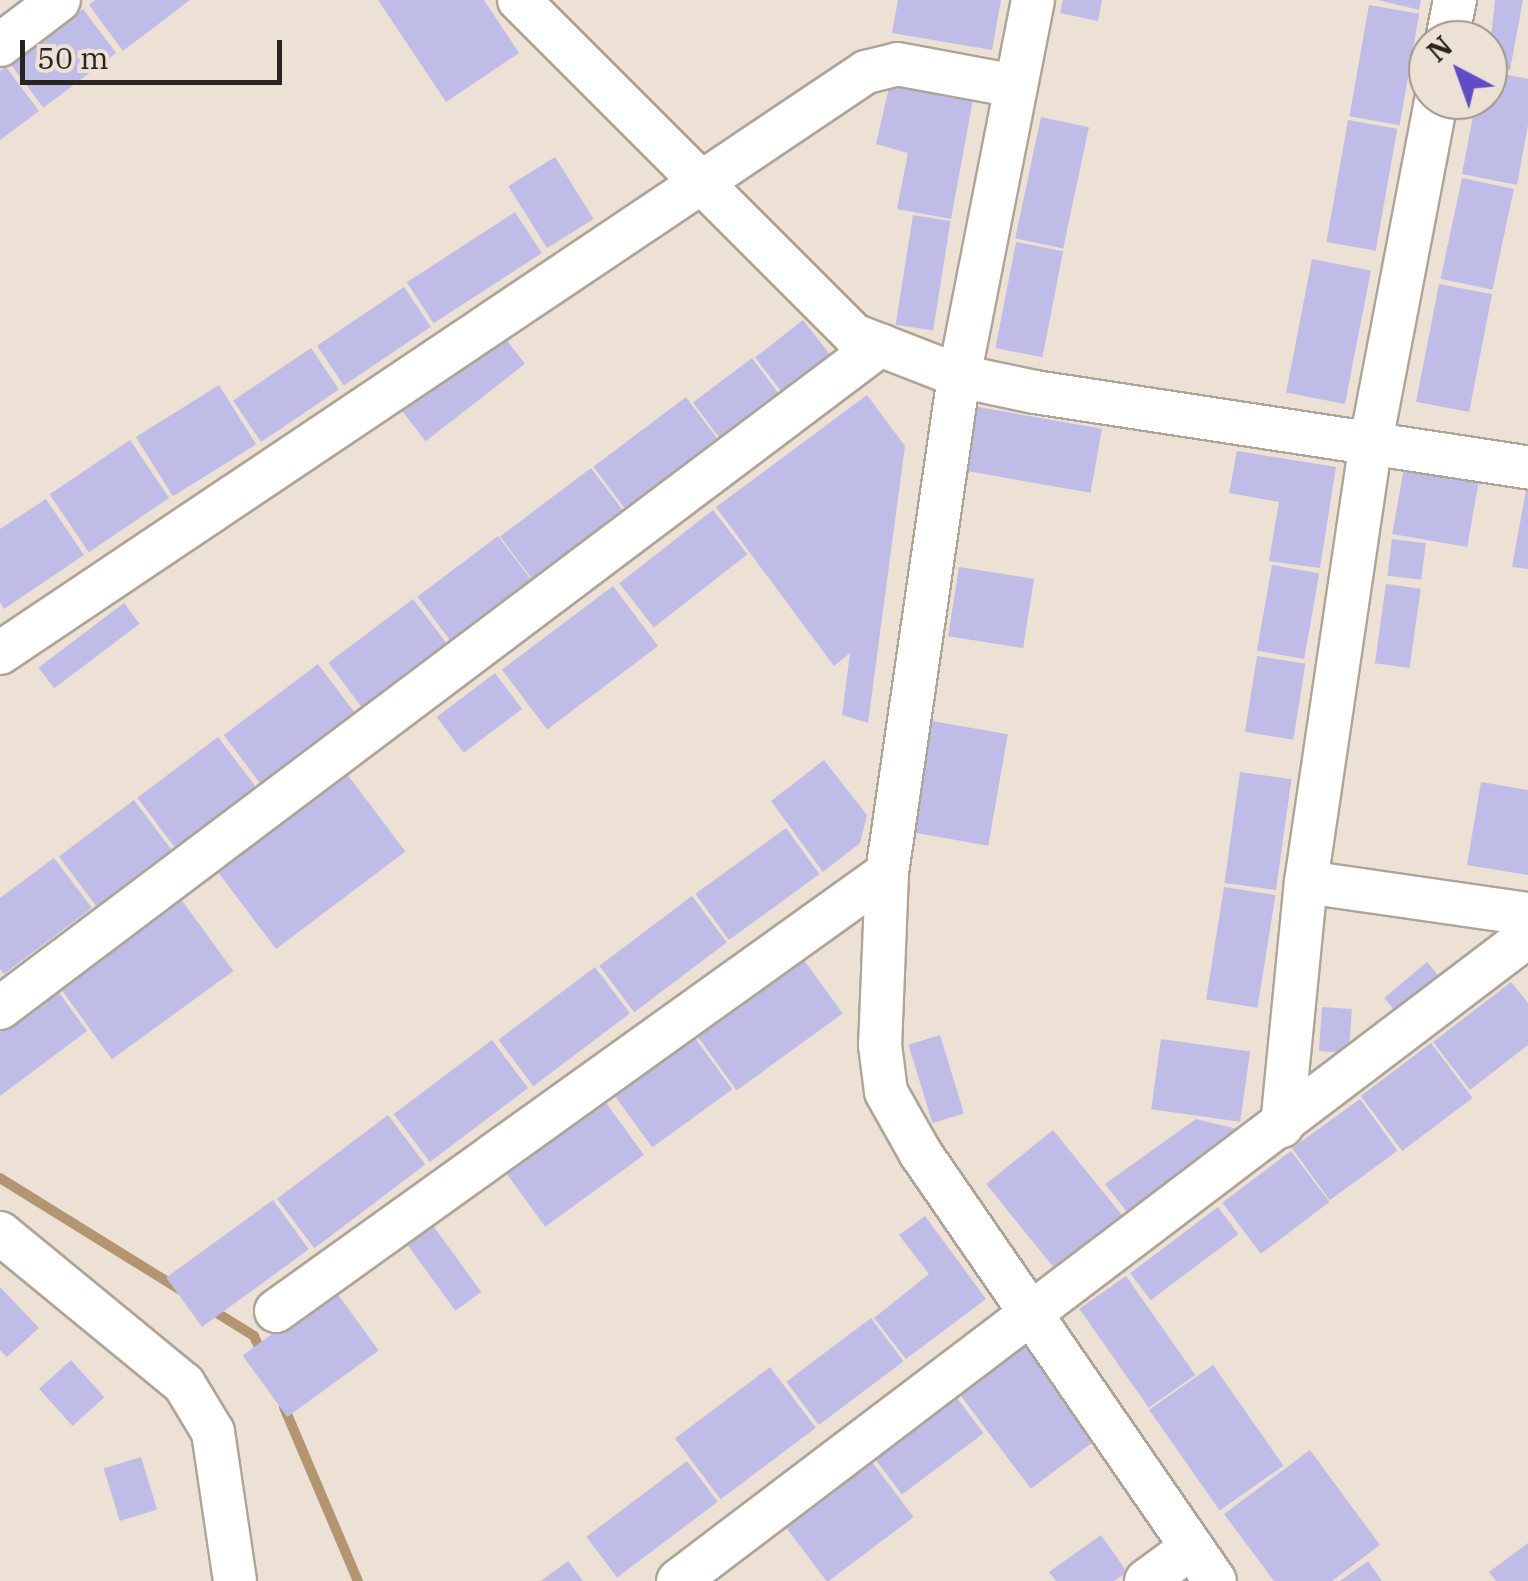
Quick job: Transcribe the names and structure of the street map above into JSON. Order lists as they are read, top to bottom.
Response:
{
  "scale_bar": "50 m",
  "north": "top left"
}
